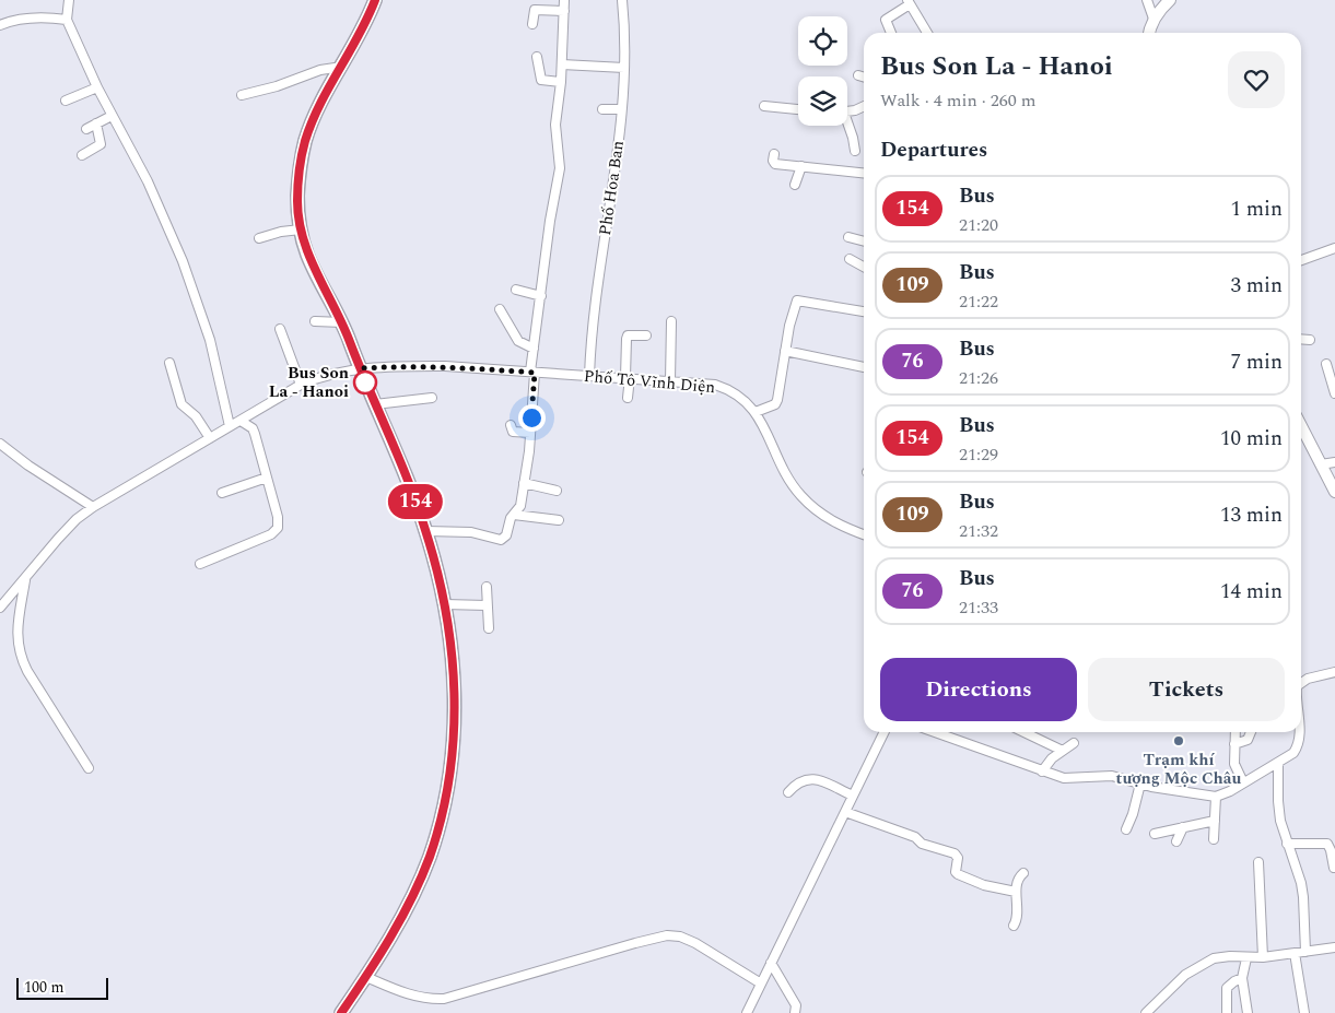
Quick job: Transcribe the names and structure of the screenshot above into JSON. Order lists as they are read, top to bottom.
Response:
{
  "streets": {
    "street": ["Phố Hoa Ban", "Phố Tô Vĩnh Diện"]
  },
  "crossings": [
    ["Phố Hoa Ban", "Phố Tô Vĩnh Diện"]
  ],
  "places": ["Bus Son La - Hanoi", "Trạm khí tượng Mộc Châu"],
  "lines": ["bus line 154"],
  "scale_bar": "100 m",
  "page": {
    "on_map": "154",
    "heading": [
      ["Bus Son La - Hanoi", "Walk · 4 min · 260 m"],
      "Departures"
    ],
    "list": [
      {
        "mark": "154",
        "name": "Bus",
        "note": "21:20",
        "value": "1 min"
      },
      {
        "mark": "109",
        "name": "Bus",
        "note": "21:22",
        "value": "3 min"
      },
      {
        "mark": "76",
        "name": "Bus",
        "note": "21:26",
        "value": "7 min"
      },
      {
        "mark": "154",
        "name": "Bus",
        "note": "21:29",
        "value": "10 min"
      },
      {
        "mark": "109",
        "name": "Bus",
        "note": "21:32",
        "value": "13 min"
      },
      {
        "mark": "76",
        "name": "Bus",
        "note": "21:33",
        "value": "14 min"
      }
    ],
    "buttons": ["Directions", "Tickets"],
    "scale": "100 m"
  }
}
